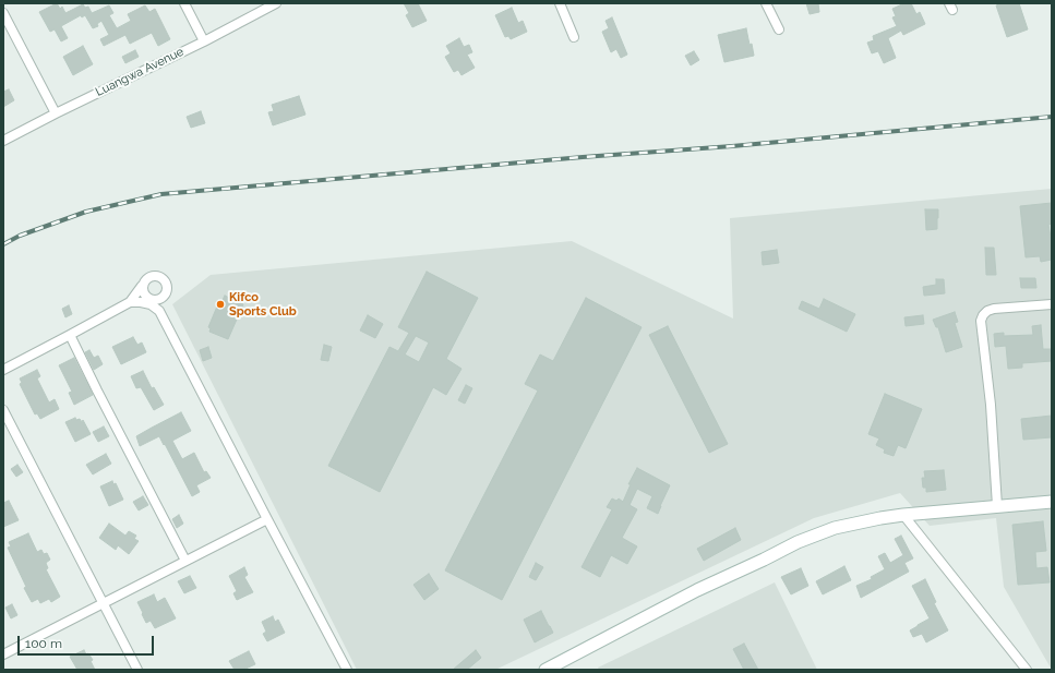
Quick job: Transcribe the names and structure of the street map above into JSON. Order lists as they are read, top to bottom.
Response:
{
  "streets": {
    "street": ["Luangwa Avenue"]
  },
  "places": ["Kifco Sports Club"],
  "scale_bar": "100 m"
}
